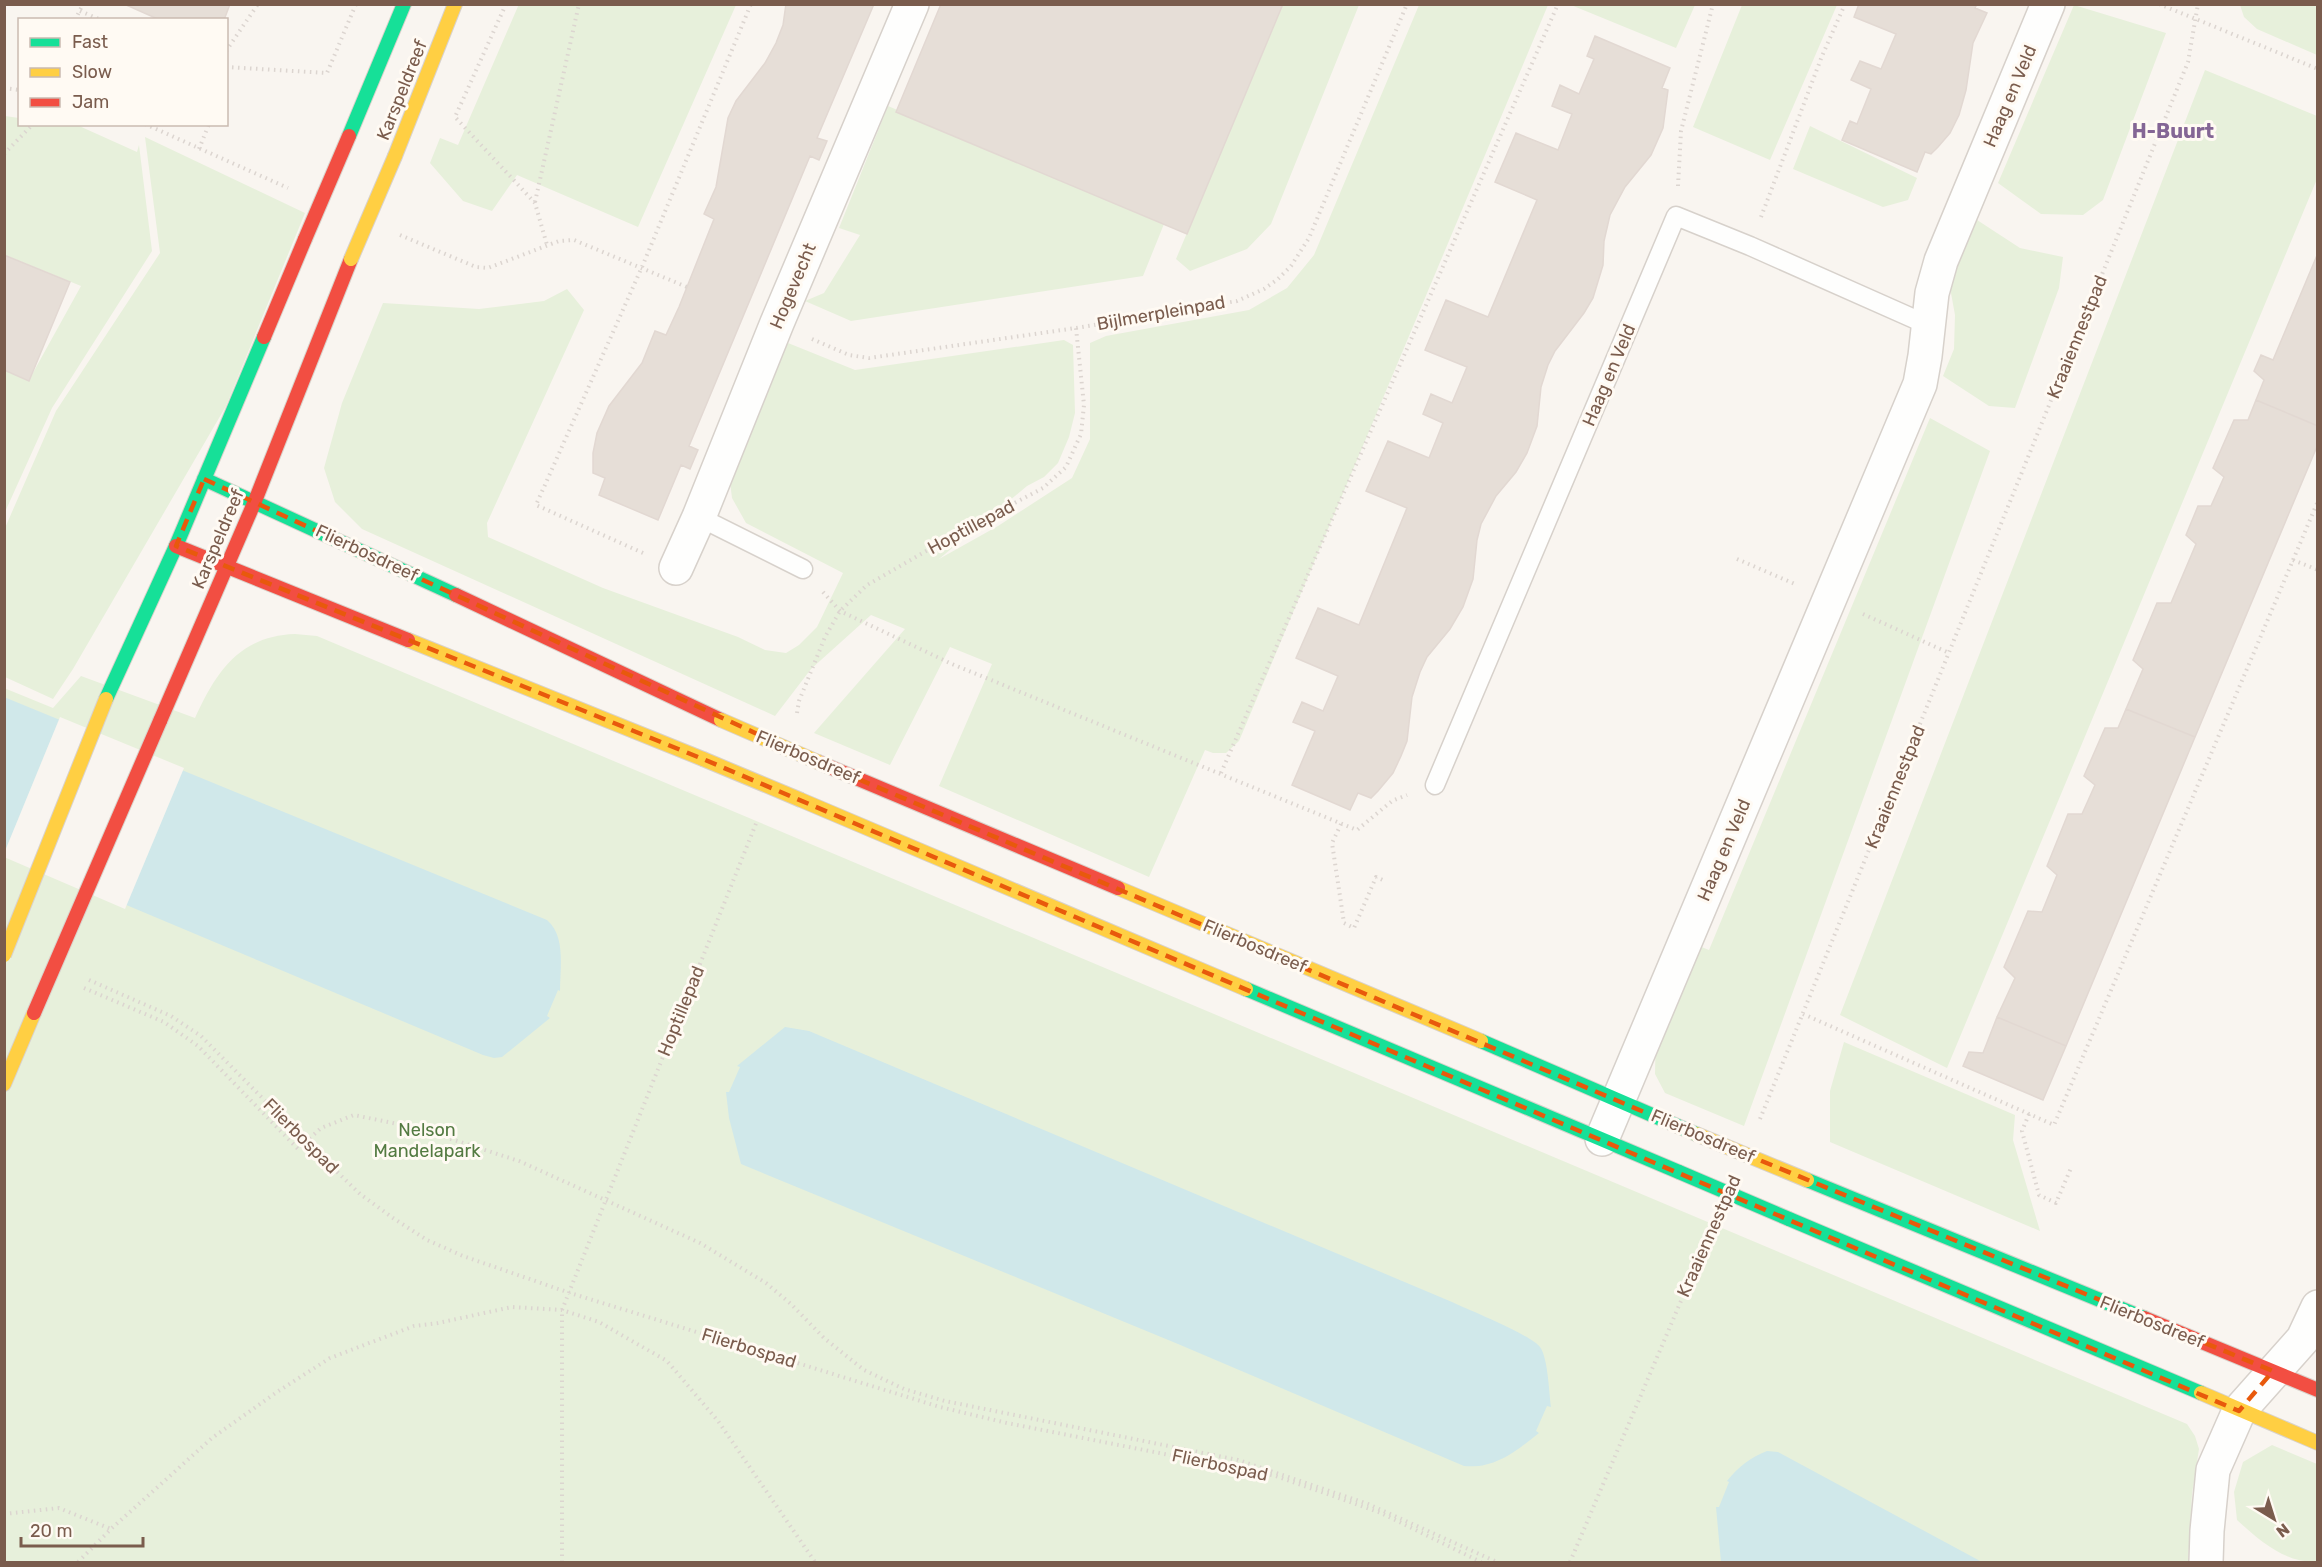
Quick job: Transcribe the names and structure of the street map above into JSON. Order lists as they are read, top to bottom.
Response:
{
  "streets": {
    "street": [
      "Karspeldreef",
      "Haag en Veld",
      "Hogevecht",
      "Flierbosdreef"
    ],
    "path": [
      "Bijlmerpleinpad",
      "Kraaiennestpad",
      "Hoptillepad",
      "Flierbospad"
    ]
  },
  "crossings": [
    ["Karspeldreef", "Flierbosdreef"],
    ["Haag en Veld", "Flierbosdreef"],
    ["Hogevecht", "Bijlmerpleinpad"],
    ["Bijlmerpleinpad", "Hoptillepad"],
    ["Hoptillepad", "Flierbospad"]
  ],
  "districts": ["H-Buurt"],
  "parks": ["Nelson Mandelapark"],
  "legend": ["Fast", "Slow", "Jam"],
  "scale_bar": "20 m",
  "north": "bottom right"
}
